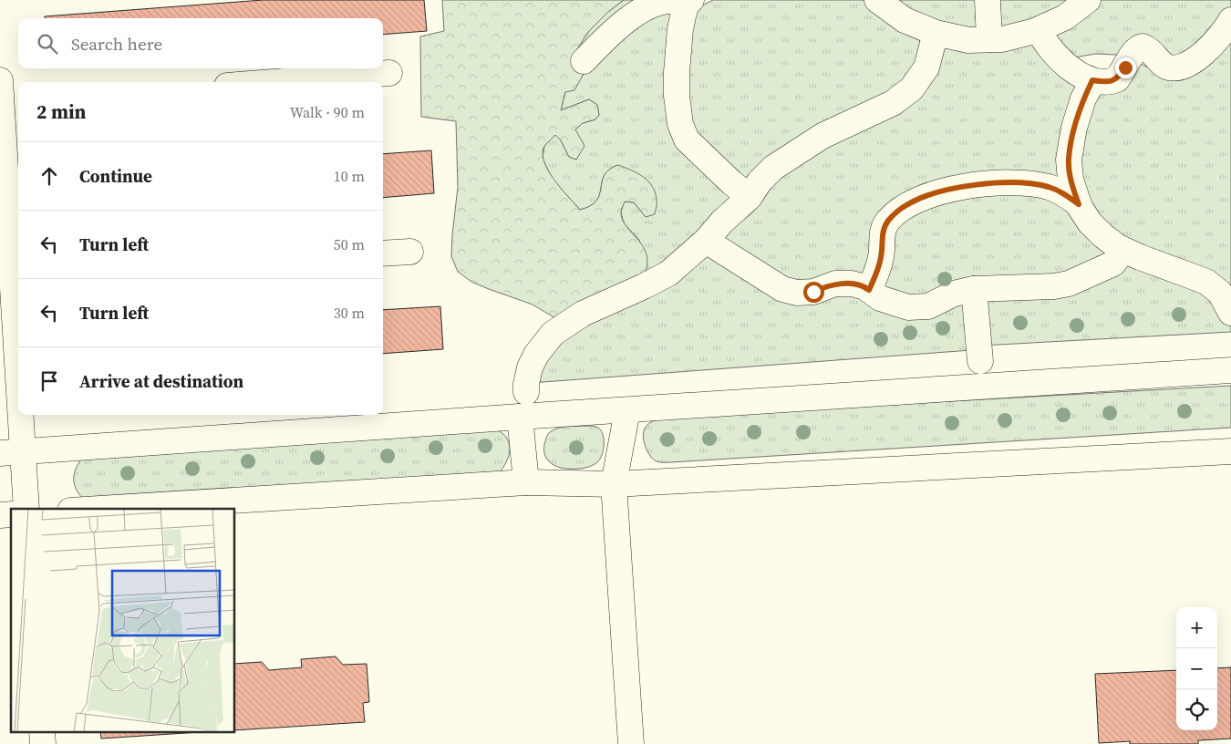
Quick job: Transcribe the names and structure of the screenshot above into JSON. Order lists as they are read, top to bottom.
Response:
{
  "page": {
    "search": "Search here",
    "heading": ["2 min", "Walk · 90 m"],
    "list": [
      ["Continue", "10 m"],
      ["Turn left", "50 m"],
      ["Turn left", "30 m"],
      "Arrive at destination"
    ],
    "map_buttons": ["+", "−"]
  }
}
